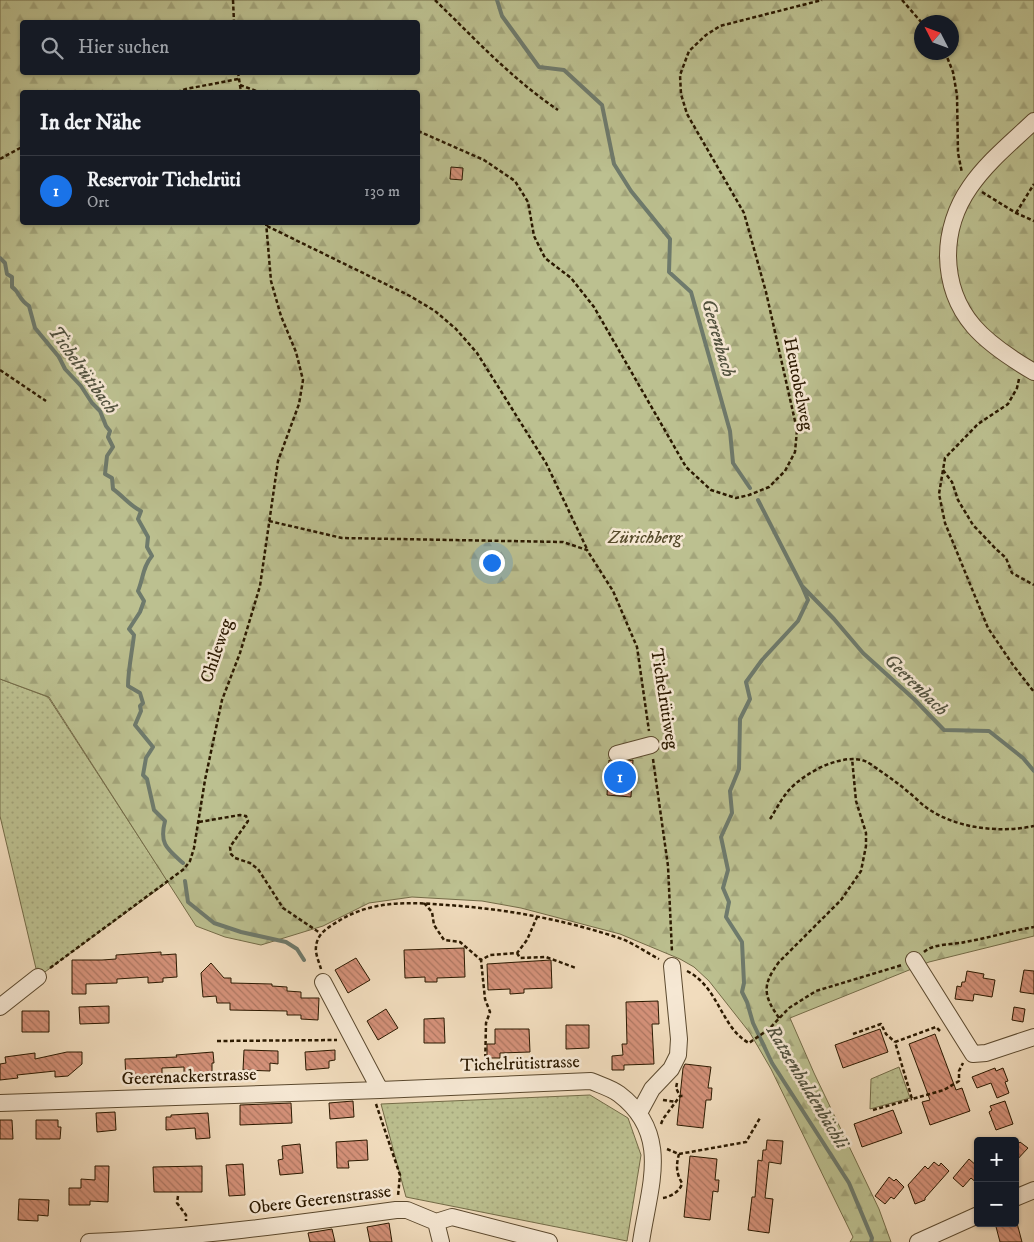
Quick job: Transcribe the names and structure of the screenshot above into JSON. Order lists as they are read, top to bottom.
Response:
{
  "streets": {
    "street": ["Tichelrütistrasse", "Geerenackerstrasse", "Obere Geerenstrasse"],
    "path": ["Heutobelweg", "Chileweg", "Tichelrütiweg"]
  },
  "crossings": [
    ["Tichelrütistrasse", "Geerenackerstrasse"]
  ],
  "water": ["Geerenbach", "Tichelrütibach", "Ratzenhaldenbächli"],
  "parks": ["Zürichberg"],
  "north": "top left",
  "page": {
    "search": "Hier suchen",
    "heading": "In der Nähe",
    "list": [
      {
        "mark": "1",
        "name": "Reservoir Tichelrüti",
        "note": "Ort",
        "value": "130 m"
      }
    ],
    "pins": "1",
    "map_buttons": ["+", "−"]
  }
}
